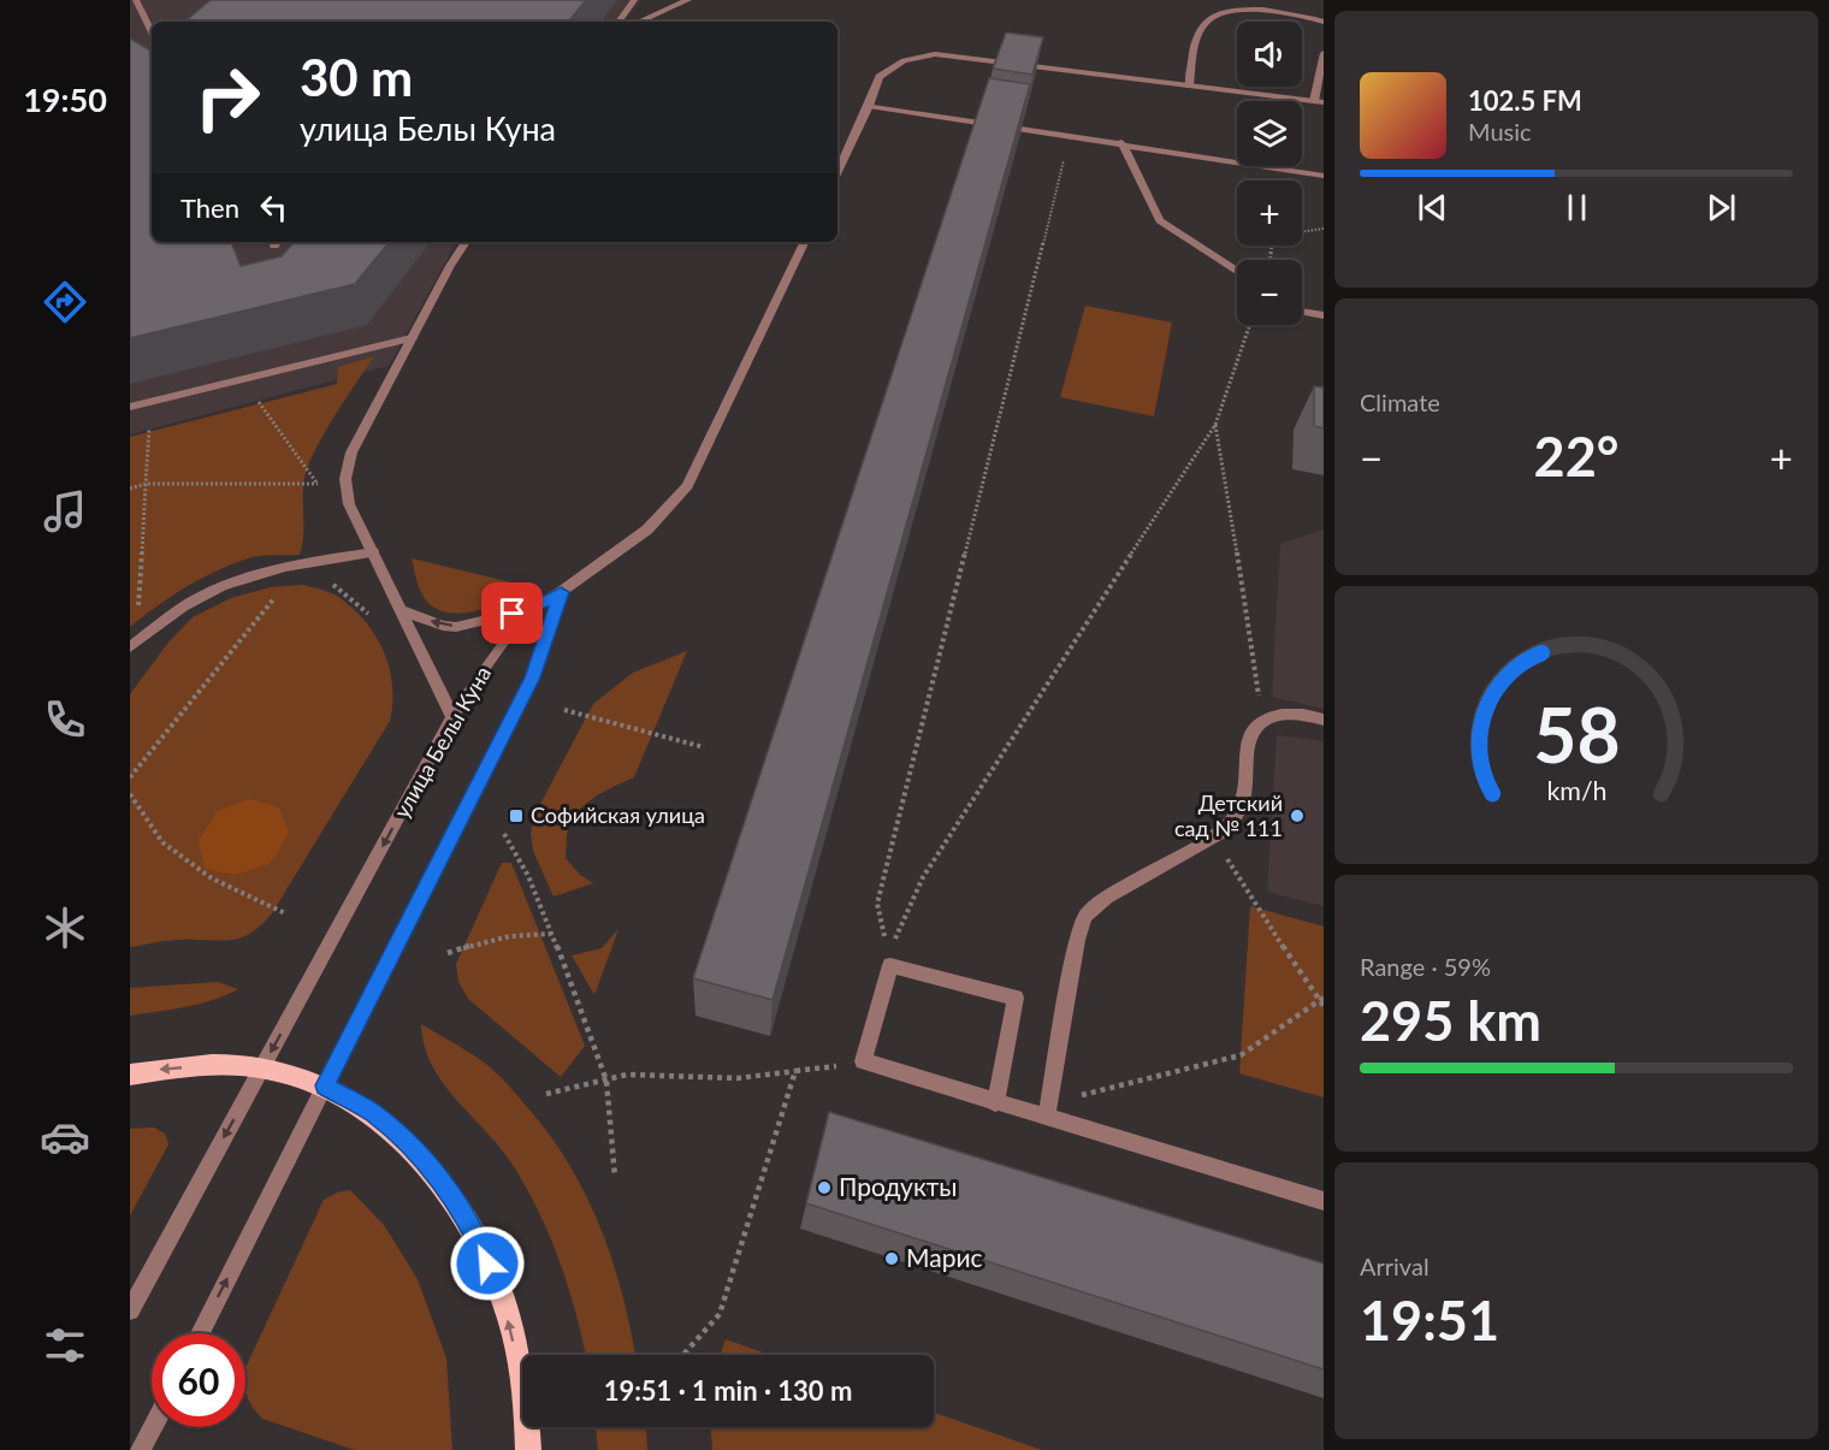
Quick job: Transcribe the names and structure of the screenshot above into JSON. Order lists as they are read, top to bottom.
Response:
{
  "streets": {
    "street": ["улица Белы Куна"]
  },
  "places": {
    "transit": ["Софийская улица"],
    "other": ["Детский сад № 111", "Продукты", "Марис"]
  },
  "page": {
    "tabs": "19:50",
    "map_buttons": ["+", "−"],
    "turn": ["30 m", "улица Белы Куна"],
    "song": ["102.5 FM", "Music"],
    "then": "Then",
    "tile": [
      "Climate",
      ["Range · 59%", "295 km"],
      ["Arrival", "19:51"]
    ],
    "heat": ["−", "22°", "+"],
    "limit": "60",
    "trip": "19:51 · 1 min · 130 m",
    "gauge": ["58", "km/h"]
  }
}
